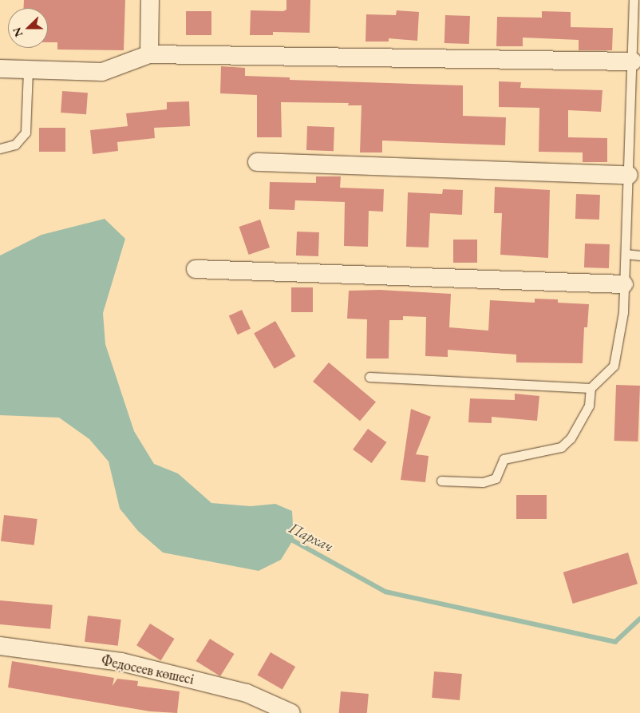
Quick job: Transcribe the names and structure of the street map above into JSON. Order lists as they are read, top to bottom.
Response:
{
  "streets": {
    "street": ["Федосеев көшесі"]
  },
  "water": ["Пархач"],
  "north": "left"
}
